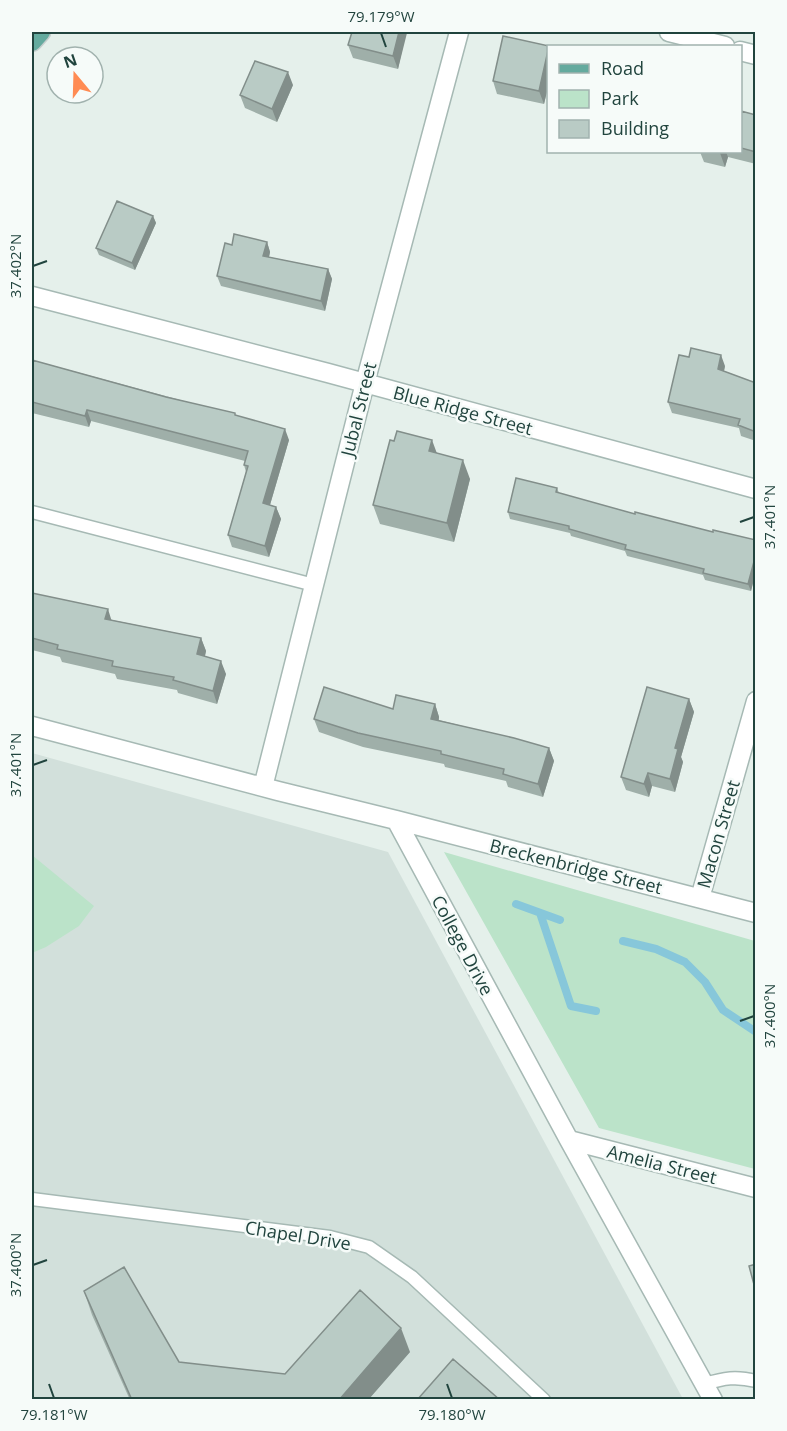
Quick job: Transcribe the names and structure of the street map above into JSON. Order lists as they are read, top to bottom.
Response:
{
  "streets": {
    "street": [
      "Jubal Street",
      "Blue Ridge Street",
      "Macon Street",
      "Breckenbridge Street",
      "College Drive",
      "Amelia Street"
    ],
    "lane": ["Chapel Drive"]
  },
  "crossings": [
    ["Jubal Street", "Blue Ridge Street"],
    ["Macon Street", "Breckenbridge Street"],
    ["Breckenbridge Street", "College Drive"],
    ["College Drive", "Amelia Street"]
  ],
  "legend": ["Road", "Park", "Building"],
  "north": "top",
  "coordinates": [
    "79.179°W",
    "37.402°N",
    "37.401°N",
    "37.400°N",
    "79.181°W",
    "79.180°W"
  ]
}
